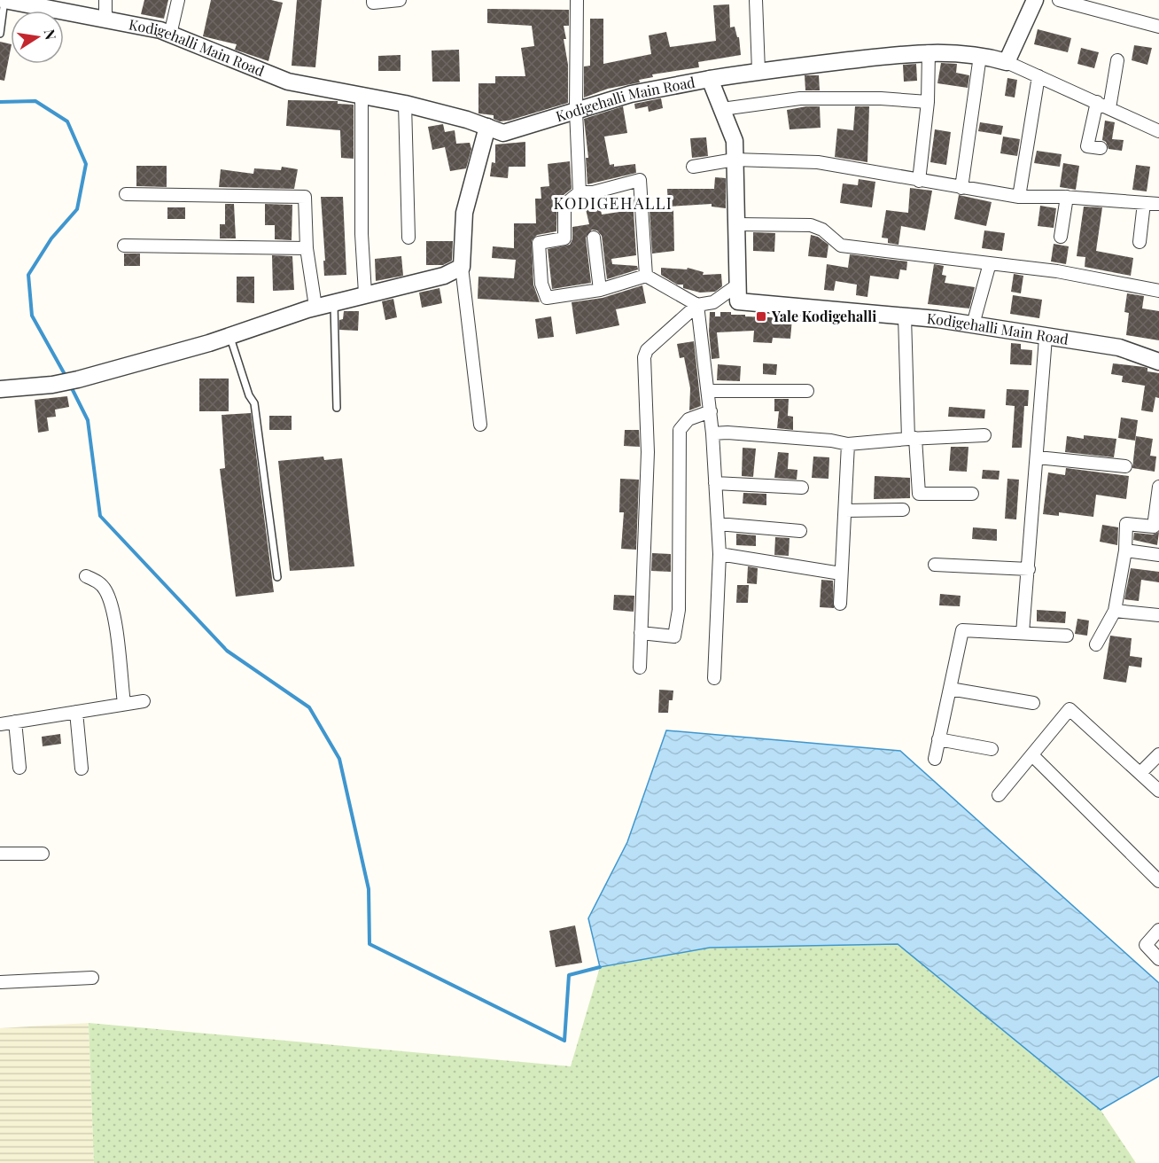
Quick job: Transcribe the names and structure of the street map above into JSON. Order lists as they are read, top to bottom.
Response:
{
  "streets": {
    "street": ["Kodigehalli Main Road"]
  },
  "districts": ["KODIGEHALLI"],
  "places": {
    "transit": ["Yale Kodigehalli"]
  },
  "north": "right"
}
